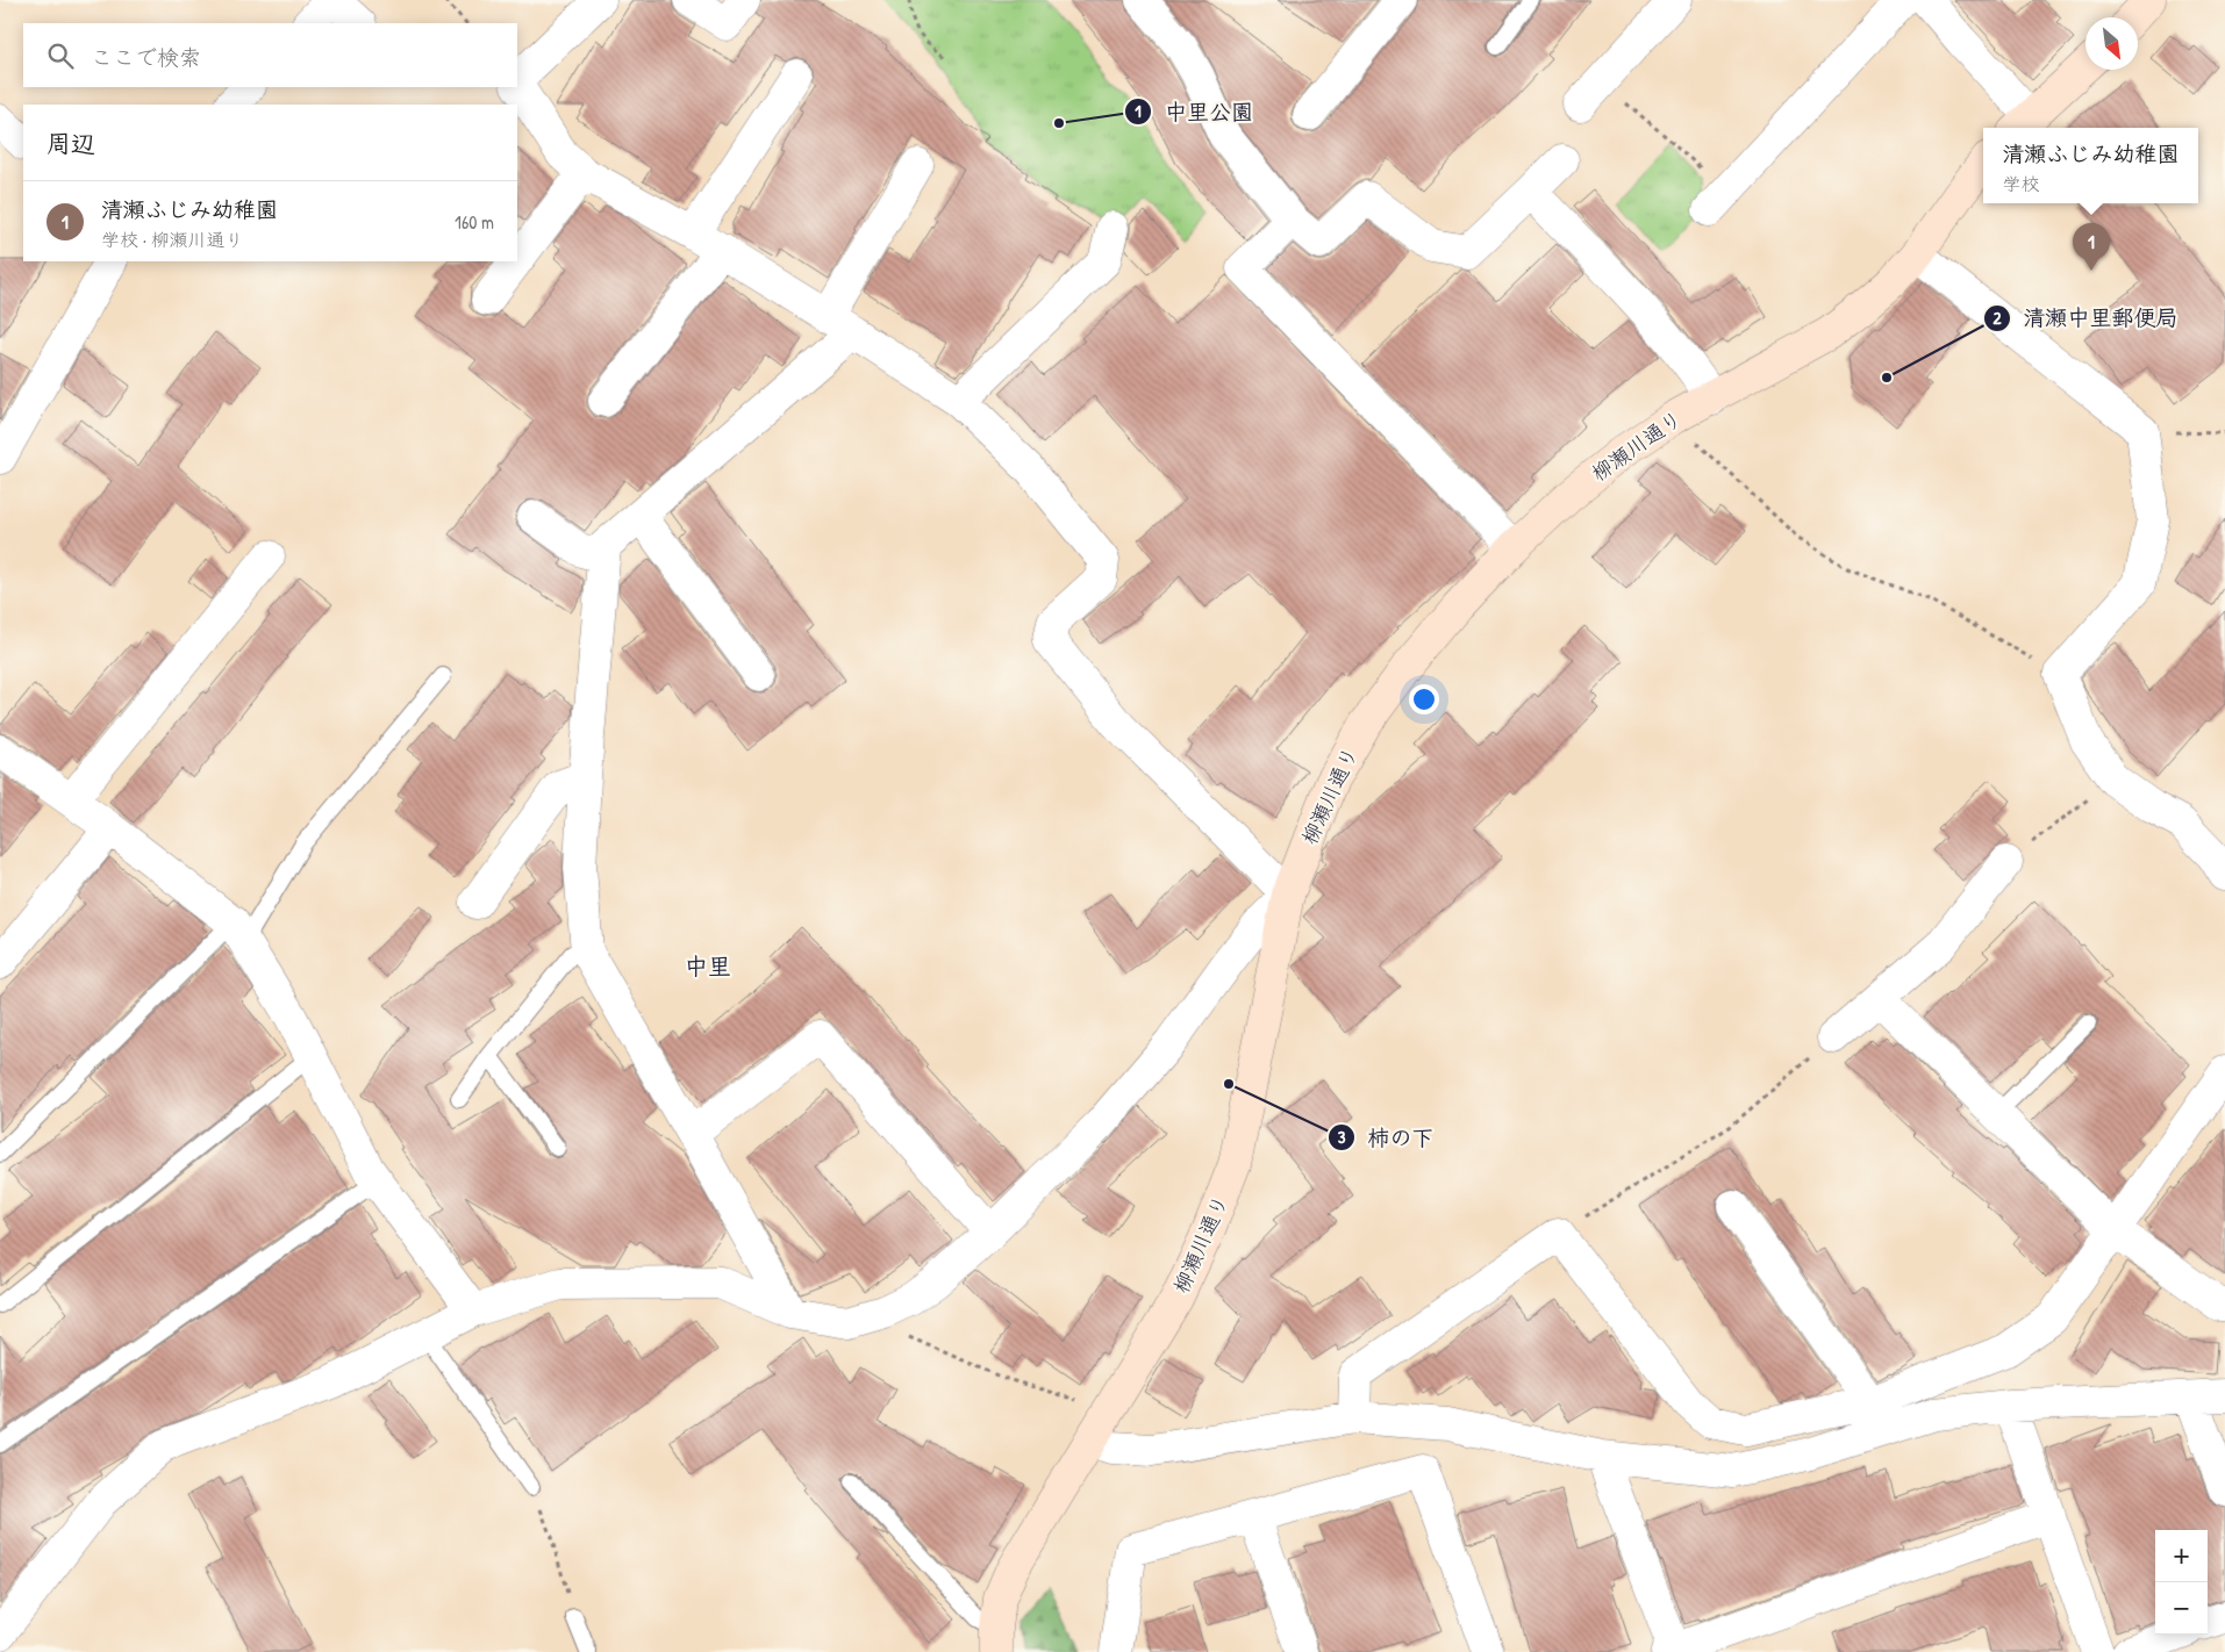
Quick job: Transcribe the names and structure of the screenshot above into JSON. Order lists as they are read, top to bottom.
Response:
{
  "streets": {
    "street": ["柳瀬川通り"]
  },
  "districts": ["中里"],
  "places": ["中里公園", "清瀬中里郵便局", "柿の下"],
  "north": "bottom right",
  "page": {
    "search": "ここで検索",
    "heading": "周辺",
    "popup": ["清瀬ふじみ幼稚園", "学校"],
    "list": [
      {
        "mark": "1",
        "name": "清瀬ふじみ幼稚園",
        "note": "学校 · 柳瀬川通り",
        "value": "160 m"
      }
    ],
    "pins": "1",
    "map_buttons": ["+", "−"]
  }
}
